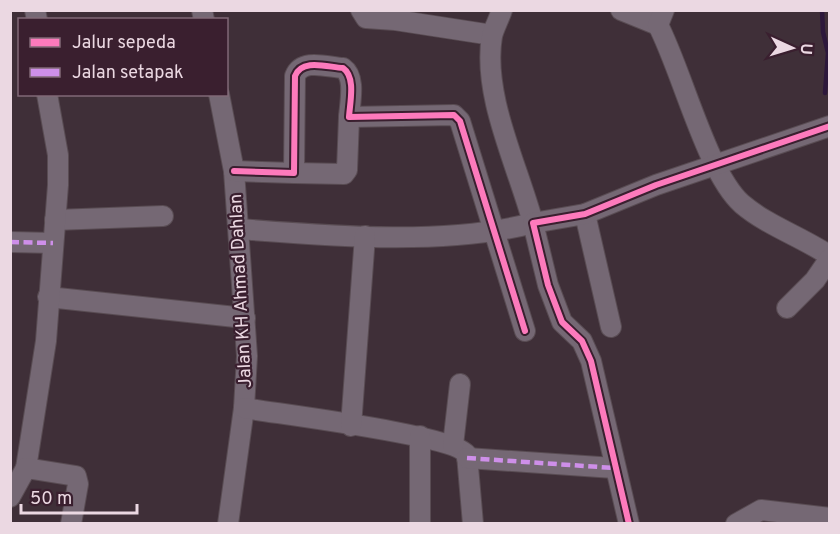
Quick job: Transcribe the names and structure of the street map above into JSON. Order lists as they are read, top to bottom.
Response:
{
  "streets": {
    "street": ["Jalan KH Ahmad Dahlan"]
  },
  "legend": ["Jalur sepeda", "Jalan setapak"],
  "scale_bar": "50 m",
  "north": "right"
}
